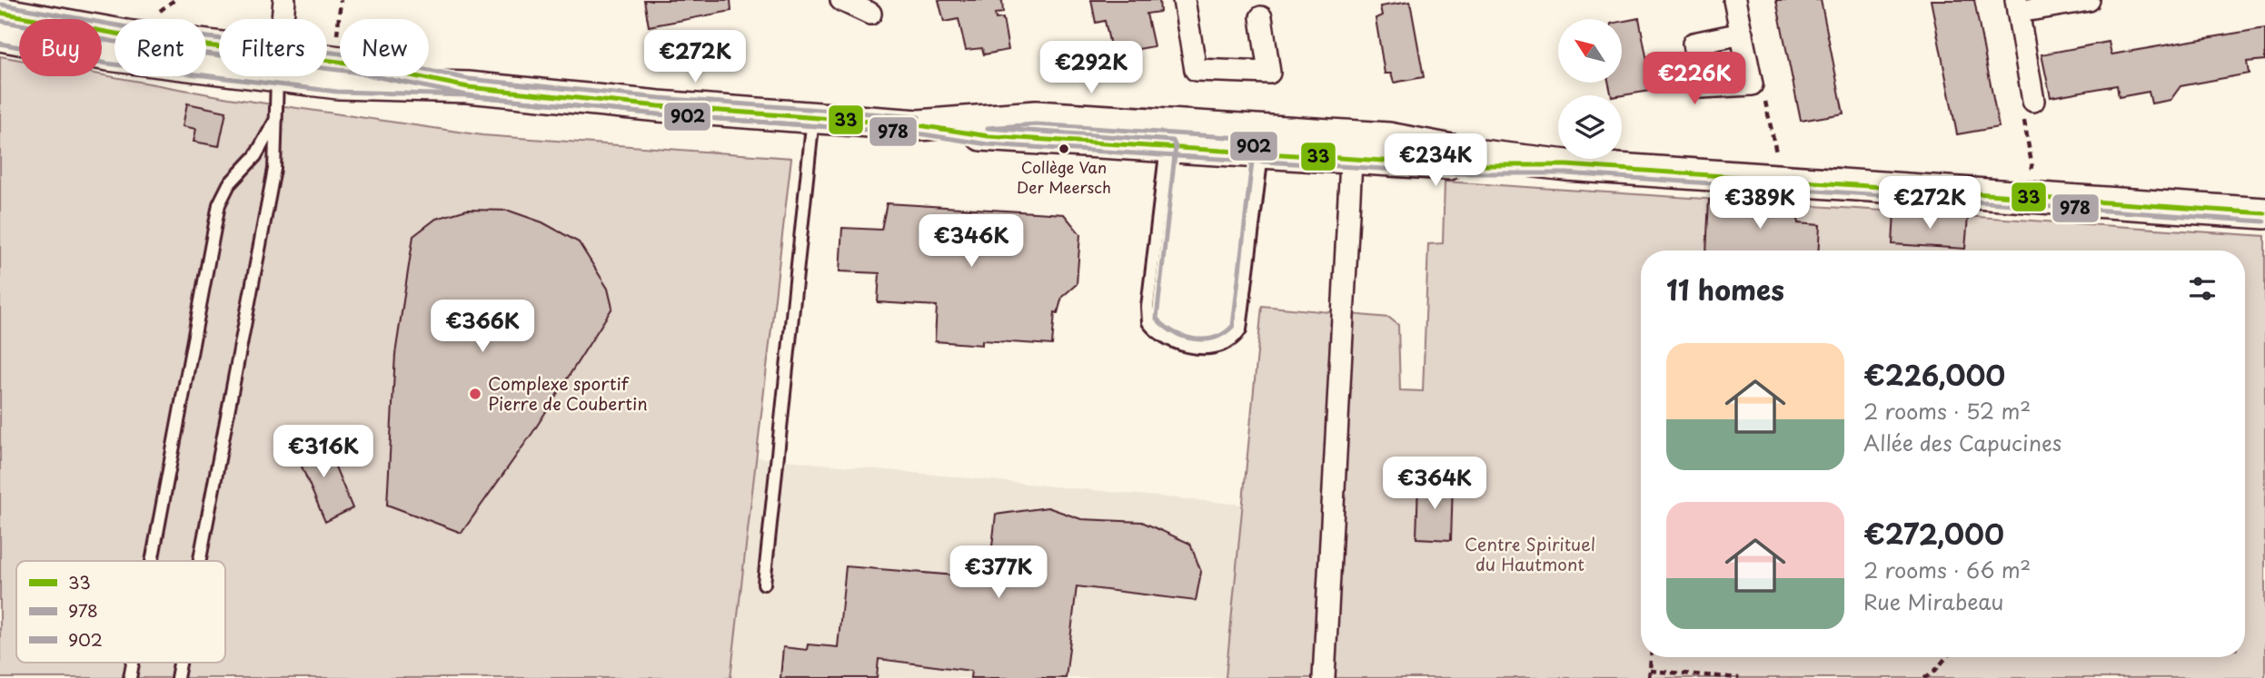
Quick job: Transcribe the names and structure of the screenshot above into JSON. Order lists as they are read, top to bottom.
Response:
{
  "parks": ["Centre Spirituel du Hautmont"],
  "places": ["Collège Van Der Meersch", "Complexe sportif Pierre de Coubertin"],
  "lines": ["transit line 902", "transit line 33", "transit line 978"],
  "legend": ["33", "978", "902"],
  "north": "top left",
  "page": {
    "chip": [
      "Buy",
      "Rent",
      "Filters",
      "New"
    ],
    "price": [
      "€272K",
      "€292K",
      "€226K",
      "€234K",
      "€389K",
      "€272K",
      "€346K",
      "€366K",
      "€316K",
      "€364K",
      "€377K"
    ],
    "heading": "11 homes",
    "list": [
      {
        "name": "€226,000",
        "note": "2 rooms · 52 m² · Allée des Capucines"
      },
      {
        "name": "€272,000",
        "note": "2 rooms · 66 m² · Rue Mirabeau"
      }
    ]
  }
}
